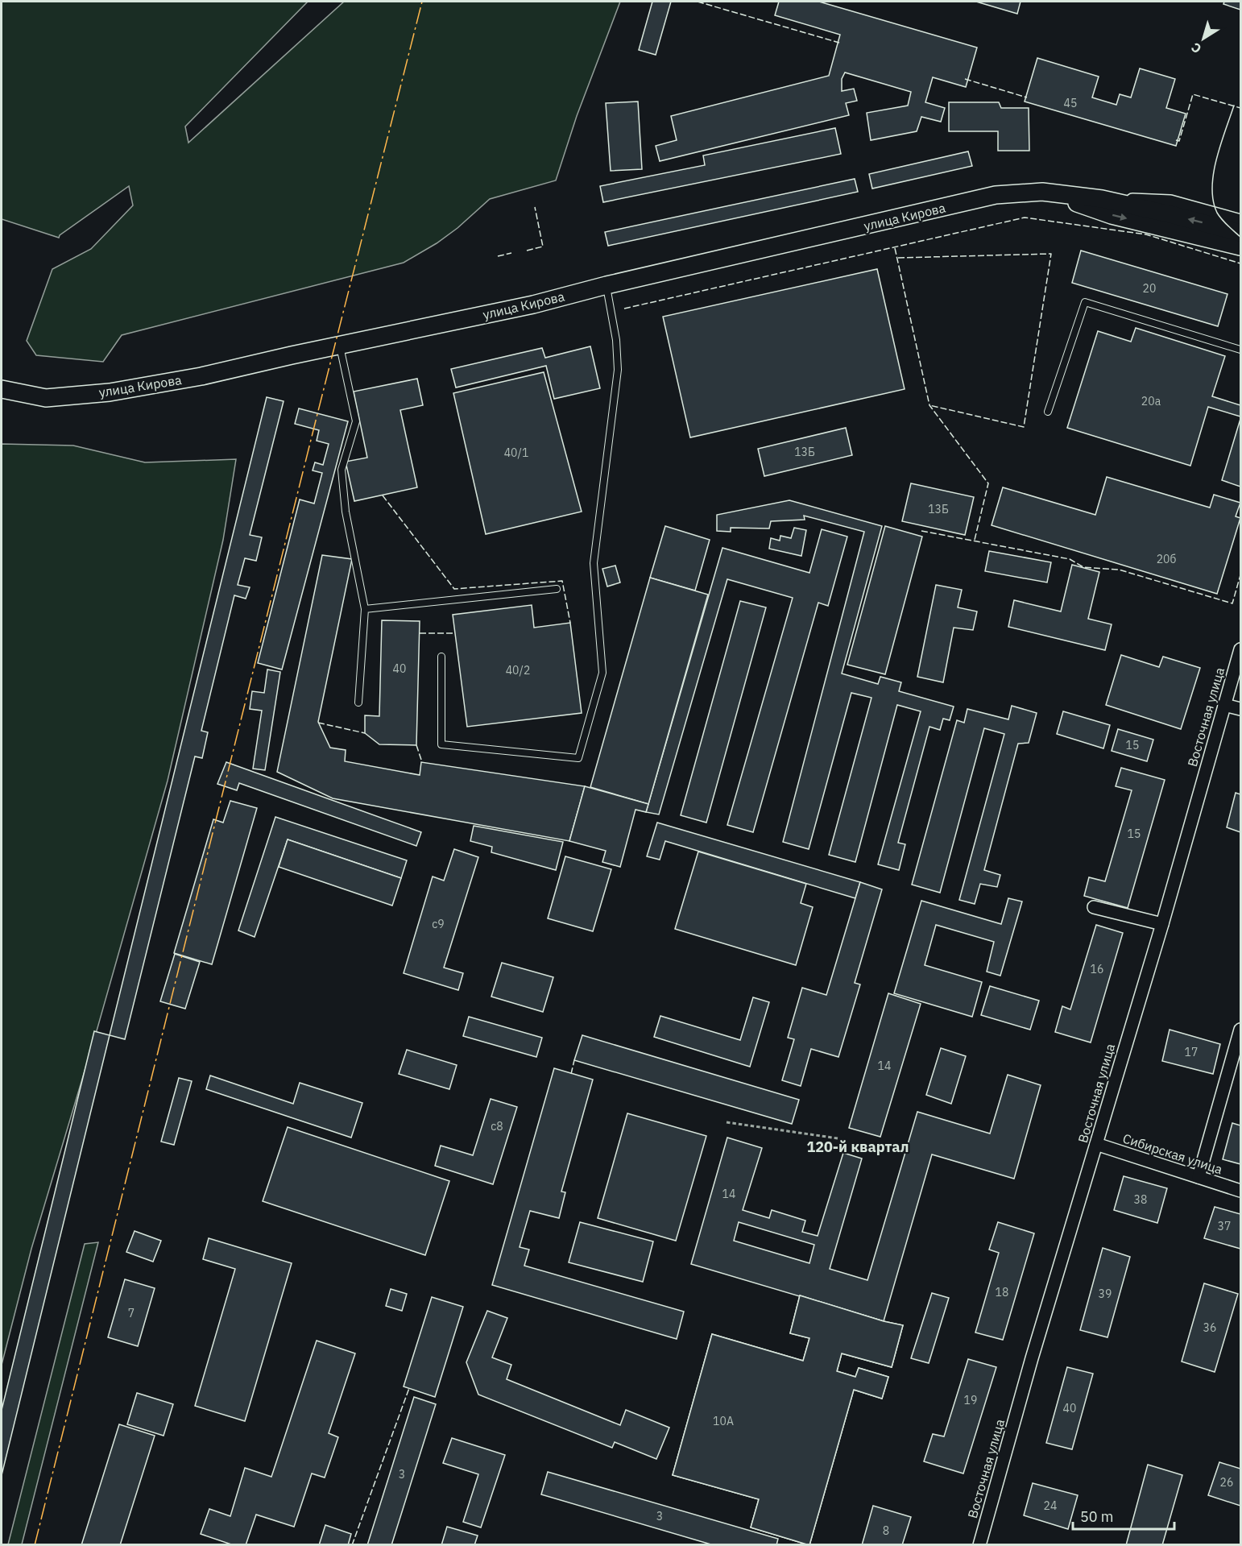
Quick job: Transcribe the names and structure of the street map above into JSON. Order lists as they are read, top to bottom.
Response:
{
  "streets": {
    "street": ["улица Кирова", "Восточная улица", "Сибирская улица"]
  },
  "crossings": [
    ["Восточная улица", "Сибирская улица"]
  ],
  "districts": ["120-й квартал"],
  "house_numbers": [
    "45",
    "20",
    "20а",
    "13Б",
    "40/1",
    "13Б",
    "20б",
    "40",
    "40/2",
    "15",
    "15",
    "с9",
    "16",
    "17",
    "14",
    "с8",
    "14",
    "38",
    "37",
    "18",
    "39",
    "7",
    "36",
    "19",
    "40",
    "10А",
    "3",
    "26",
    "24",
    "3",
    "8"
  ],
  "scale_bar": "50 m",
  "north": "bottom left"
}
